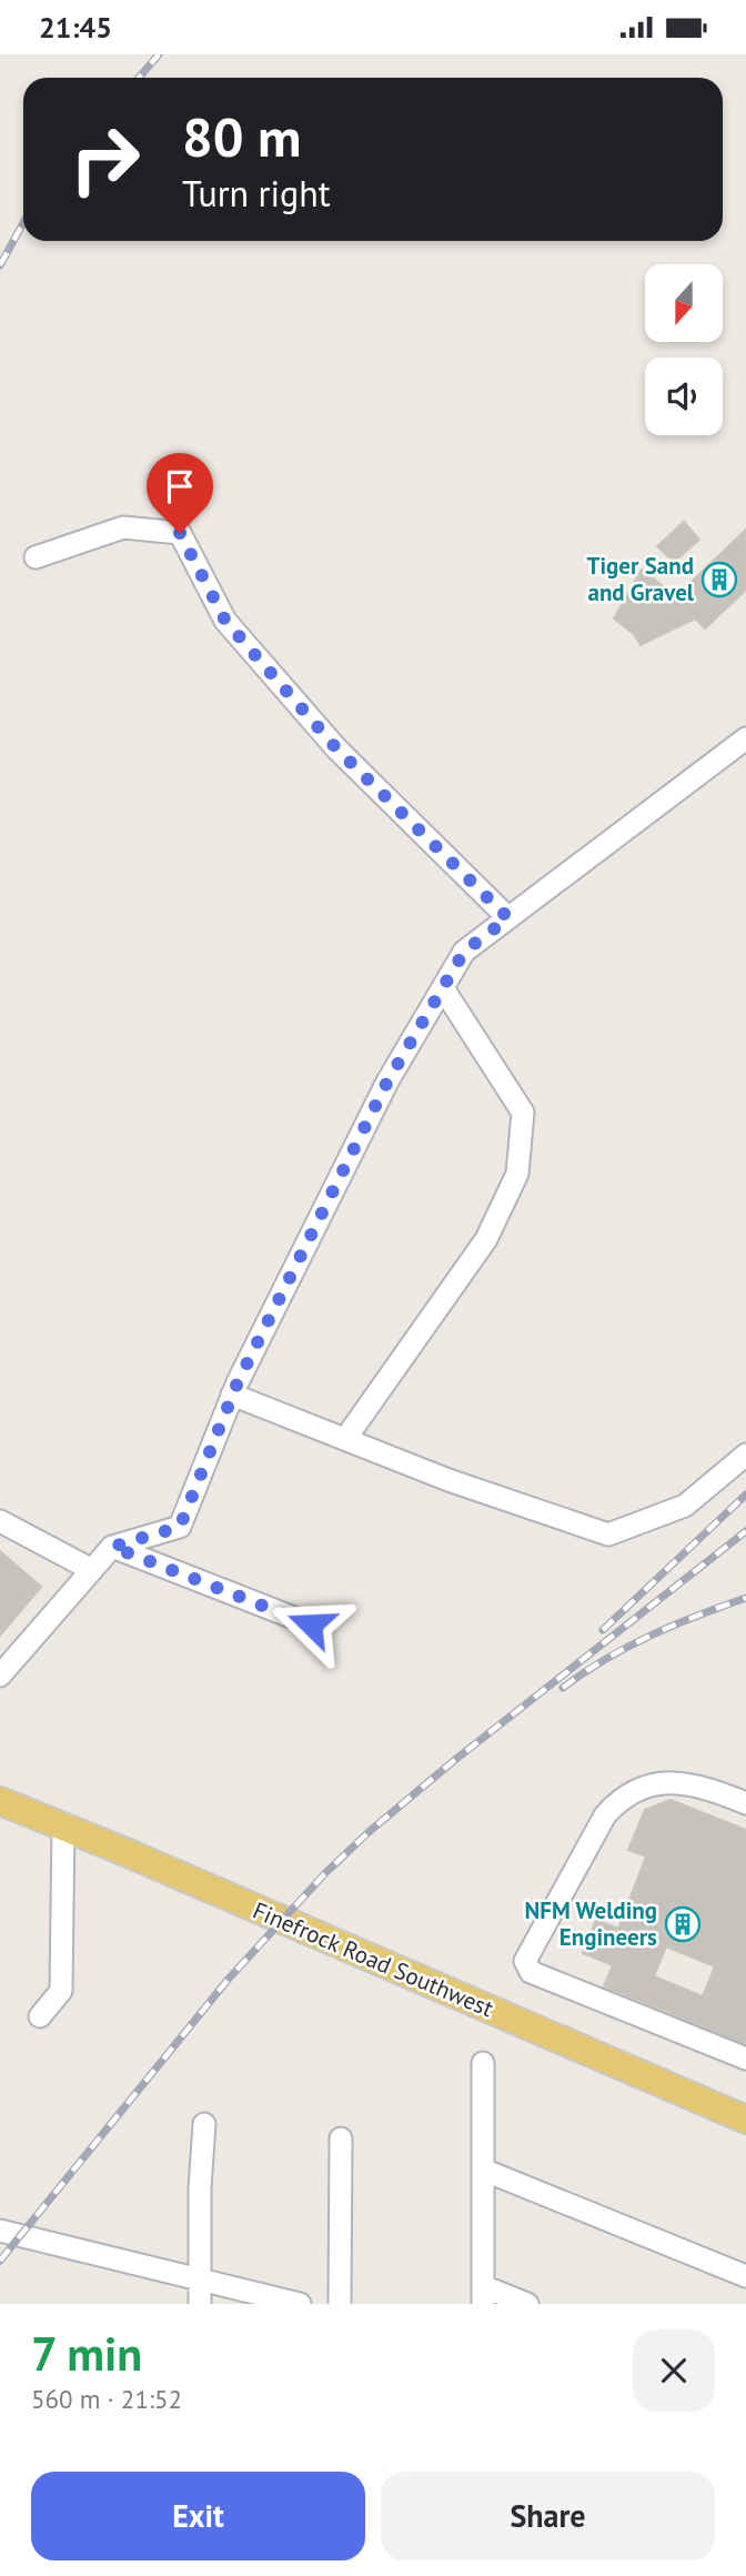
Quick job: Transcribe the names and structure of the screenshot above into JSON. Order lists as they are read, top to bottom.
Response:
{
  "streets": {
    "main road": ["Finefrock Road Southwest"]
  },
  "places": {
    "building": ["Tiger Sand and Gravel", "NFM Welding Engineers"]
  },
  "north": "bottom",
  "page": {
    "status": "21:45",
    "turn": ["80 m", "Turn right"],
    "heading": ["7 min", "560 m · 21:52"],
    "buttons": ["Exit", "Share"]
  }
}
